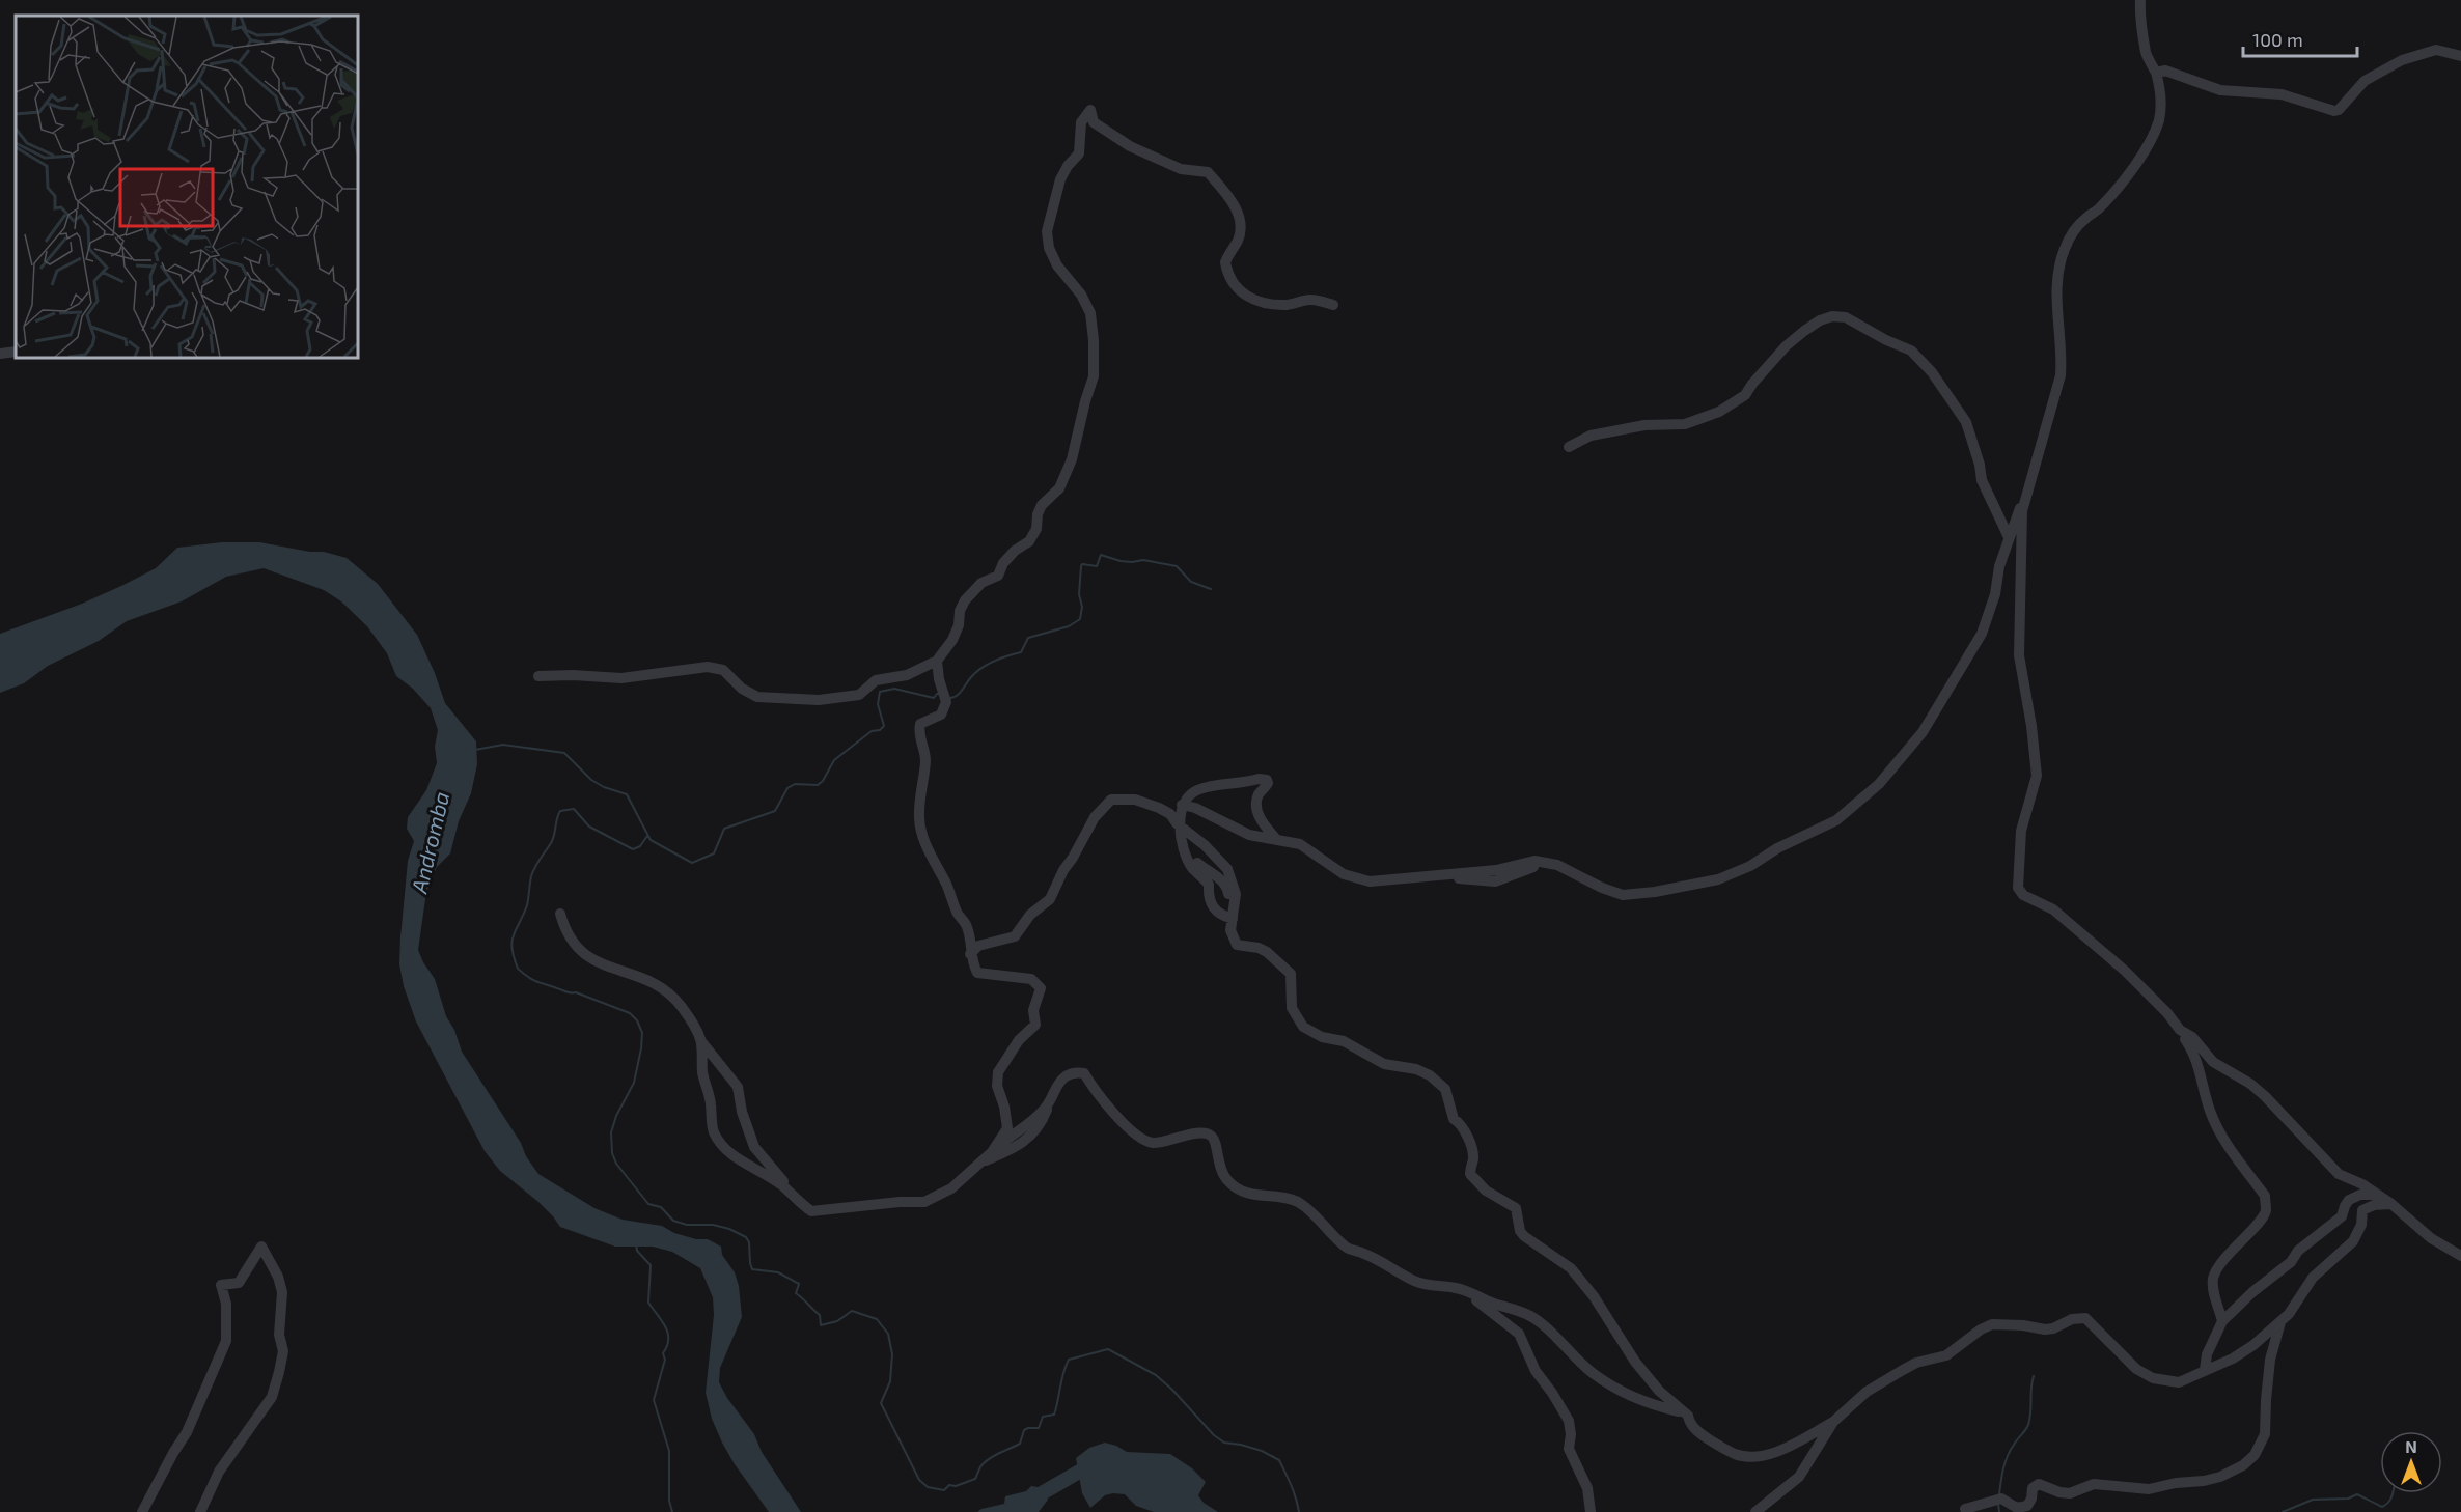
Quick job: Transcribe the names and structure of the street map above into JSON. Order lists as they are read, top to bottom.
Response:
{
  "water": ["Andromba"],
  "scale_bar": "100 m",
  "north": "top"
}
